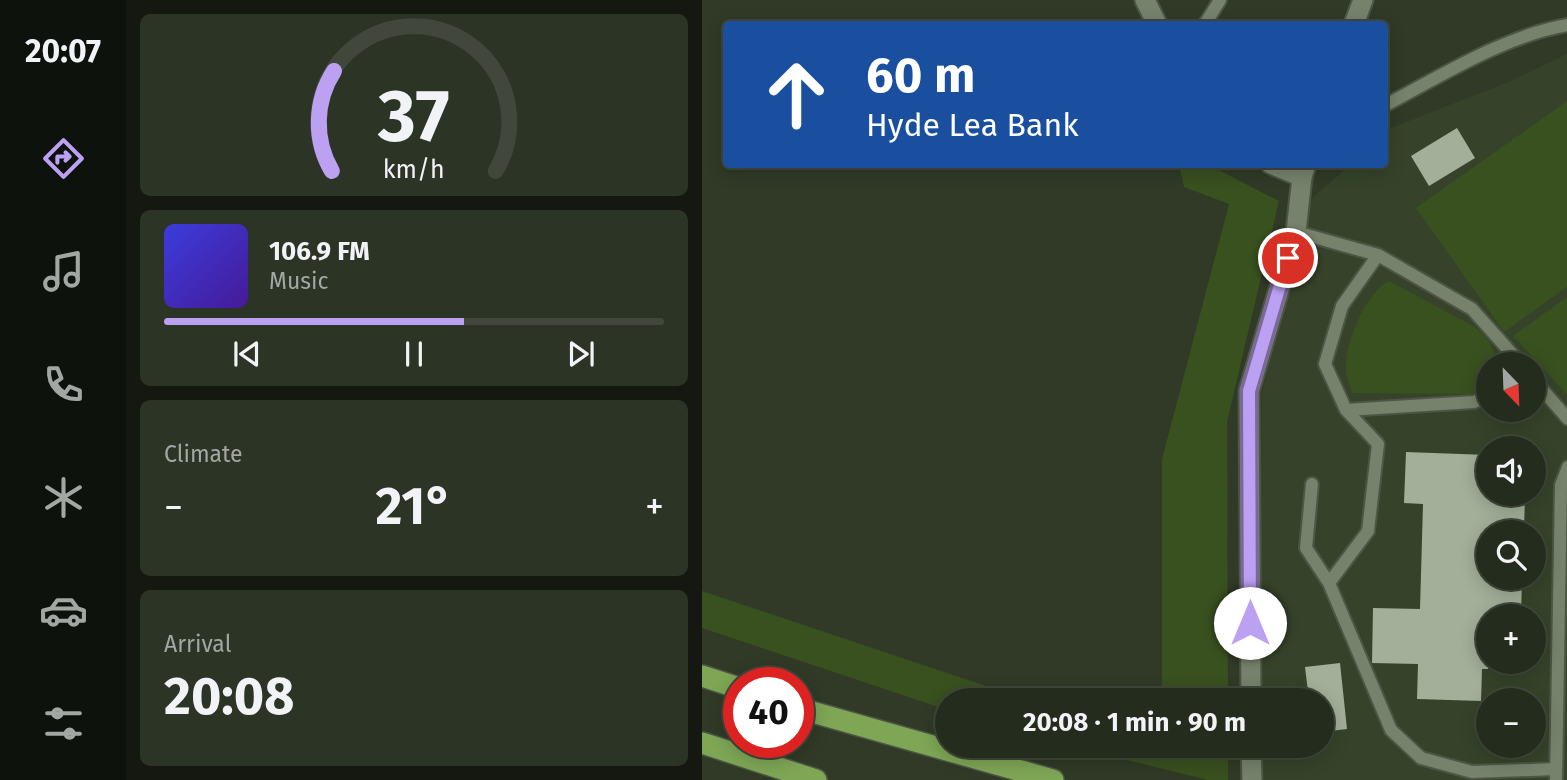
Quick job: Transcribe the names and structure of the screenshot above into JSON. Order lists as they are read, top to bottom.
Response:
{
  "north": "bottom right",
  "page": {
    "tabs": "20:07",
    "turn": ["60 m", "Hyde Lea Bank"],
    "song": ["106.9 FM", "Music"],
    "map_buttons": ["+", "−"],
    "tile": [
      "Climate",
      ["Arrival", "20:08"]
    ],
    "heat": ["−", "21°", "+"],
    "limit": "40",
    "trip": "20:08 · 1 min · 90 m",
    "gauge": ["37", "km/h"]
  }
}
